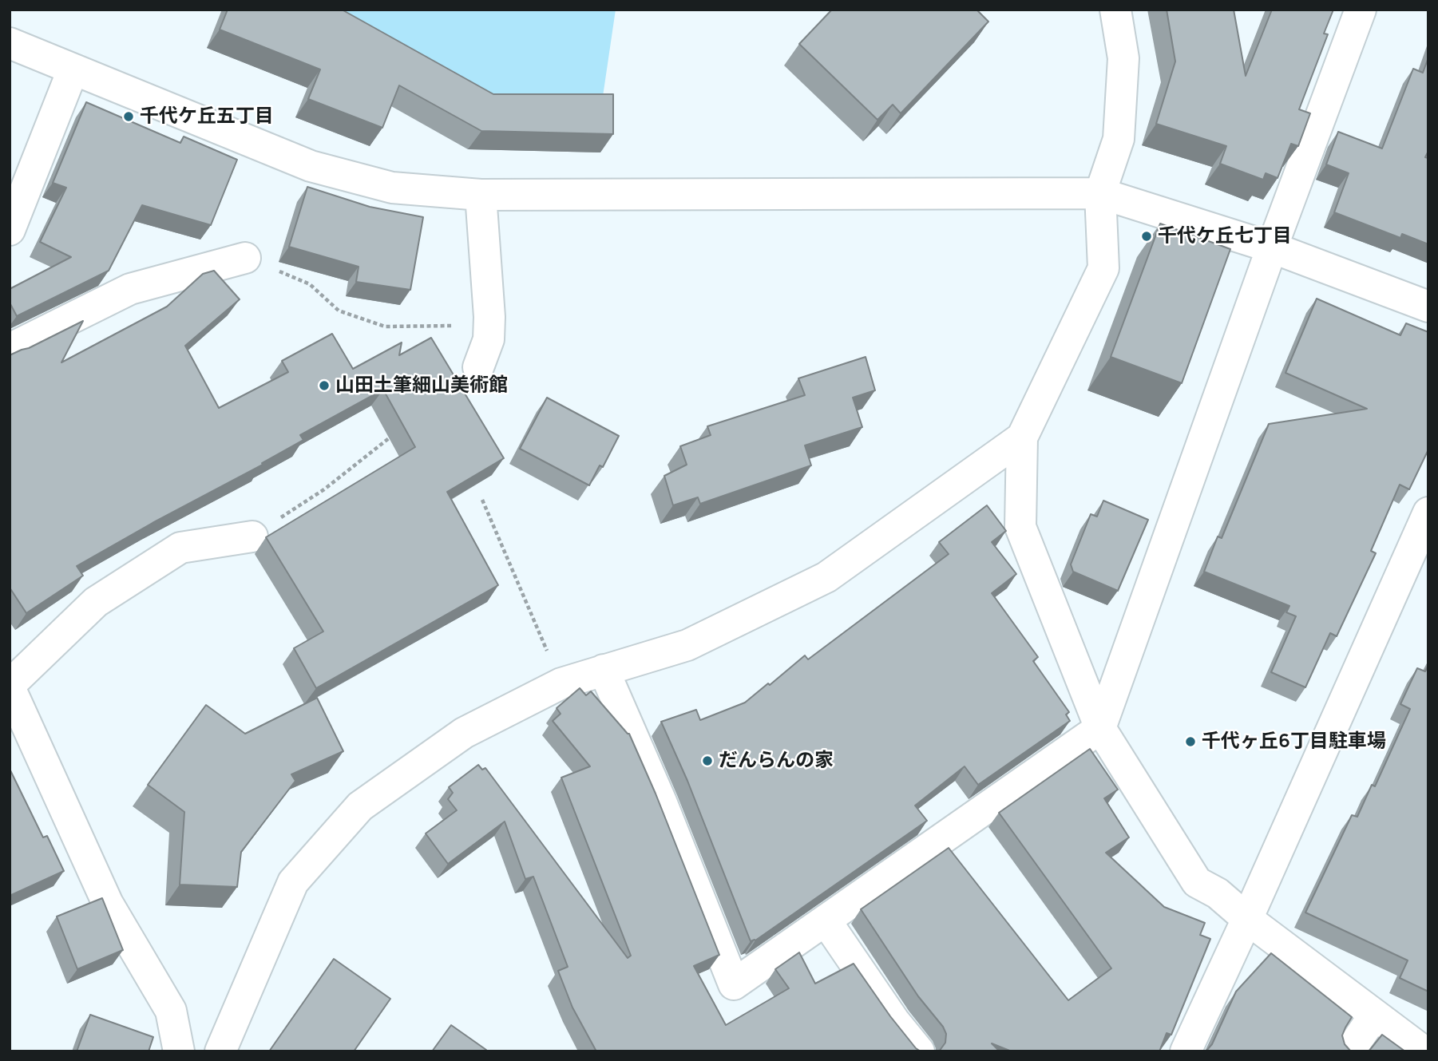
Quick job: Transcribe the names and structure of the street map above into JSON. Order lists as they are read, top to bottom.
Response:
{
  "places": [
    "千代ケ丘五丁目",
    "千代ケ丘七丁目",
    "山田土筆細山美術館",
    "千代ヶ丘6丁目駐車場",
    "だんらんの家"
  ]
}
